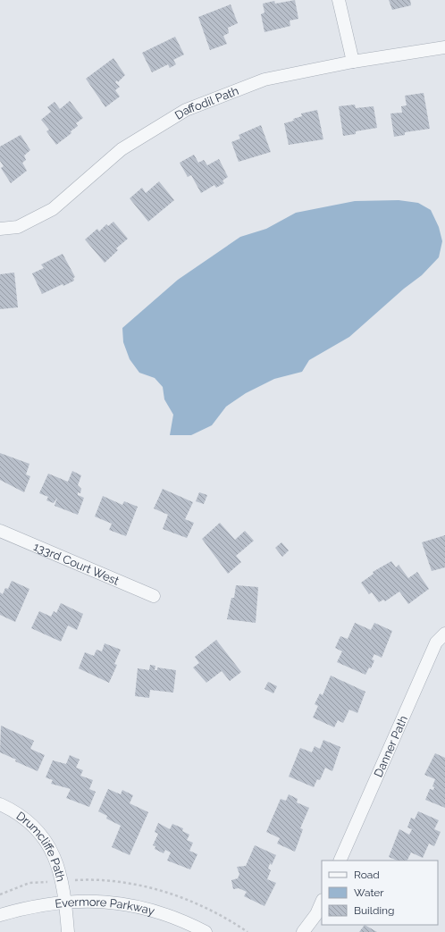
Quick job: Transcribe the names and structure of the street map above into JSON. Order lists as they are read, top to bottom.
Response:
{
  "streets": {
    "street": [
      "Daffodil Path",
      "133rd Court West",
      "Danner Path",
      "Drumcliffe Path",
      "Evermore Parkway"
    ]
  },
  "crossings": [
    ["Drumcliffe Path", "Evermore Parkway"]
  ],
  "legend": ["Road", "Water", "Building"]
}
